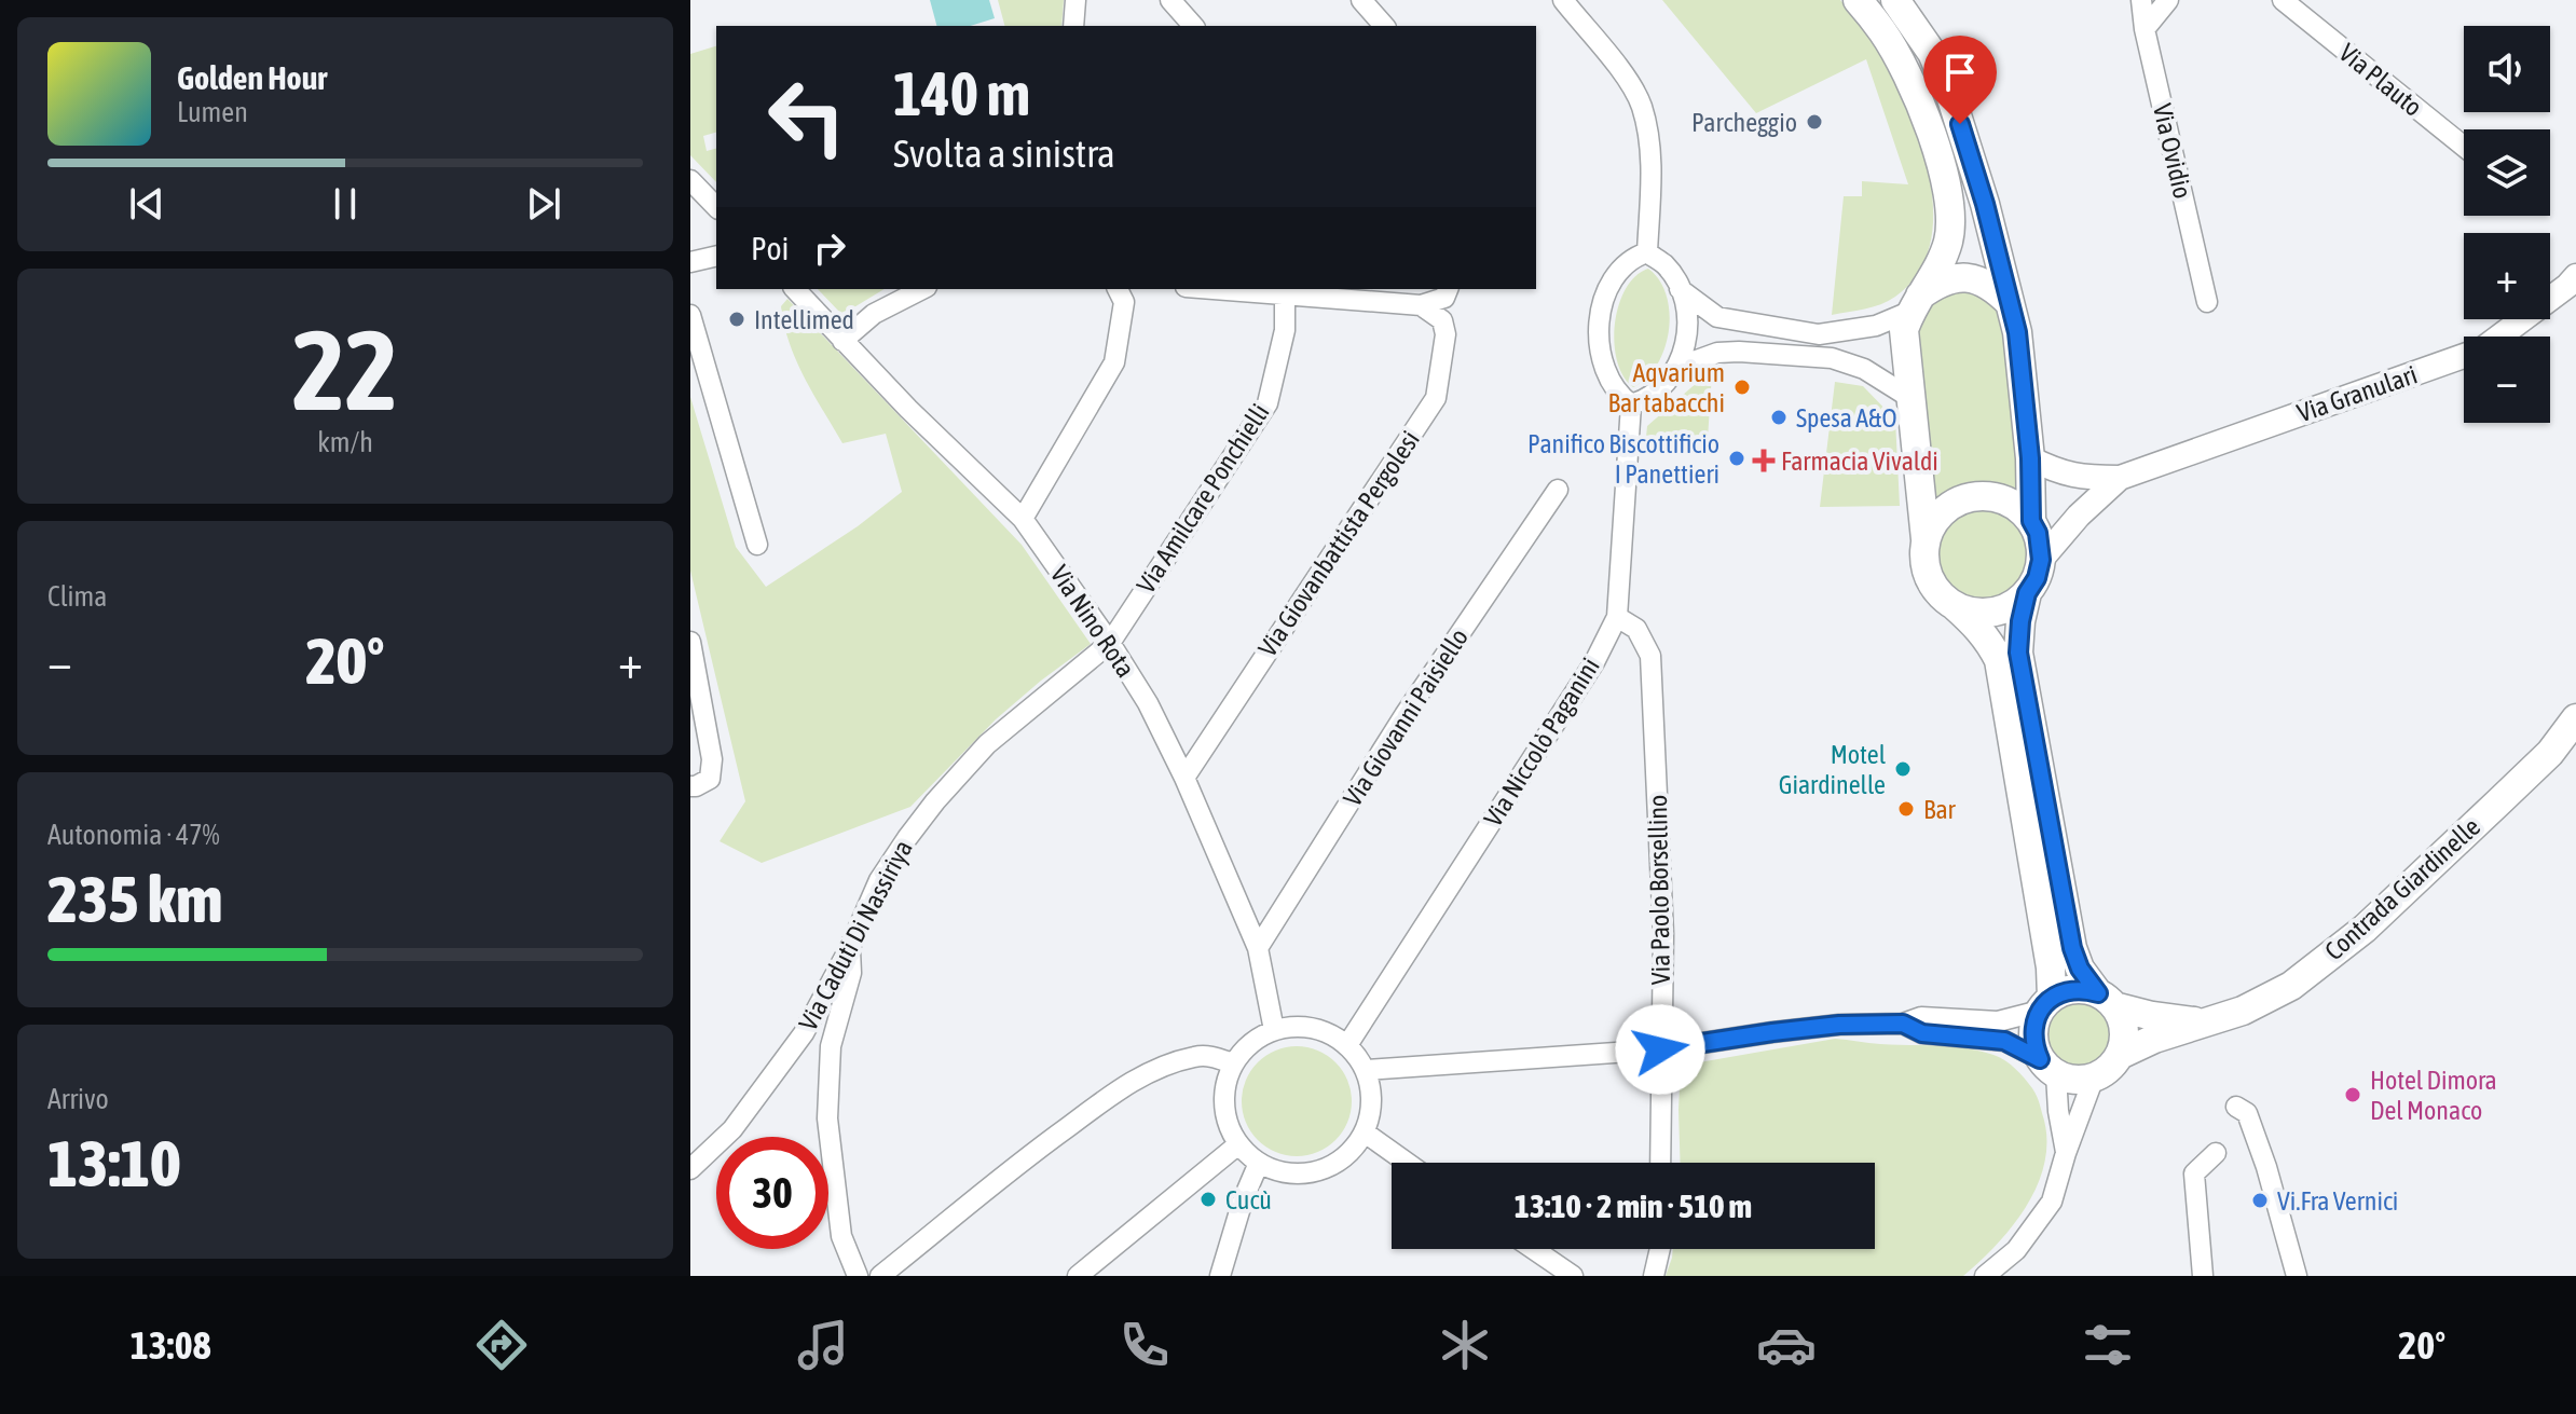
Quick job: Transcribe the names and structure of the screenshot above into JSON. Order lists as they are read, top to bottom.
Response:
{
  "streets": {
    "main road": ["Contrada Giardinelle"],
    "street": [
      "Via Plauto",
      "Via Ovidio",
      "Via Granulari",
      "Via Amilcare Ponchielli",
      "Via Giovanbattista Pergolesi",
      "Via Nino Rota",
      "Via Giovanni Paisiello",
      "Via Niccolò Paganini",
      "Via Paolo Borsellino",
      "Via Caduti Di Nassiriya"
    ]
  },
  "crossings": [
    ["Via Amilcare Ponchielli", "Via Nino Rota"],
    ["Via Amilcare Ponchielli", "Via Caduti Di Nassiriya"],
    ["Via Giovanbattista Pergolesi", "Via Nino Rota"],
    ["Via Nino Rota", "Via Giovanni Paisiello"],
    ["Via Nino Rota", "Via Niccolò Paganini"],
    ["Via Nino Rota", "Via Caduti Di Nassiriya"],
    ["Via Niccolò Paganini", "Via Paolo Borsellino"]
  ],
  "places": {
    "other": [
      "Parcheggio",
      "Intellimed",
      "Aqvarium Bar tabacchi",
      "Spesa A&O",
      "Panifico Biscottificio I Panettieri",
      "Motel Giardinelle",
      "Bar",
      "Hotel Dimora Del Monaco",
      "Cucù",
      "Vi.Fra Vernici"
    ],
    "health": ["Farmacia Vivaldi"]
  },
  "page": {
    "map_buttons": ["+", "−"],
    "turn": ["140 m", "Svolta a sinistra"],
    "song": ["Golden Hour", "Lumen"],
    "then": "Poi",
    "tile": [
      ["22", "km/h"],
      "Clima",
      ["Autonomia · 47%", "235 km"],
      ["Arrivo", "13:10"]
    ],
    "heat": ["−", "20°", "+"],
    "limit": "30",
    "trip": "13:10 · 2 min · 510 m",
    "tabs": ["13:08", "20°"]
  }
}
